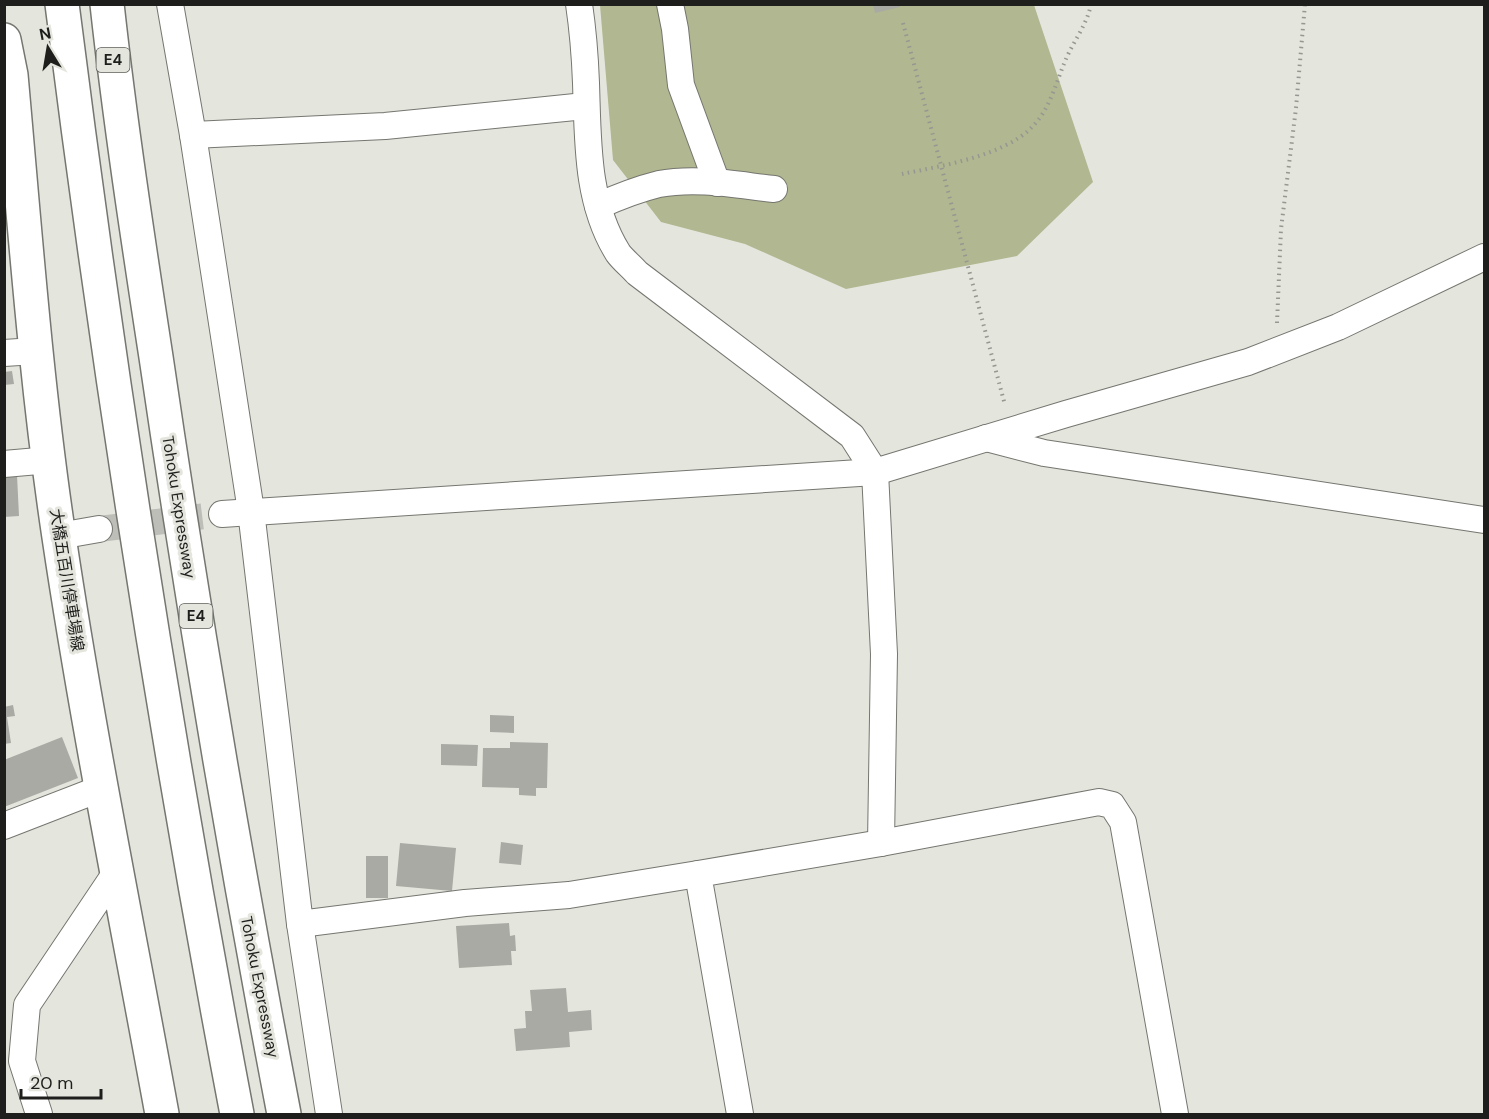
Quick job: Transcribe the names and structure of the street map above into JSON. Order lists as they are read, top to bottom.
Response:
{
  "streets": {
    "main road": ["E4", "Tohoku Expressway", "大橋五百川停車場線"]
  },
  "scale_bar": "20 m",
  "north": "top"
}
